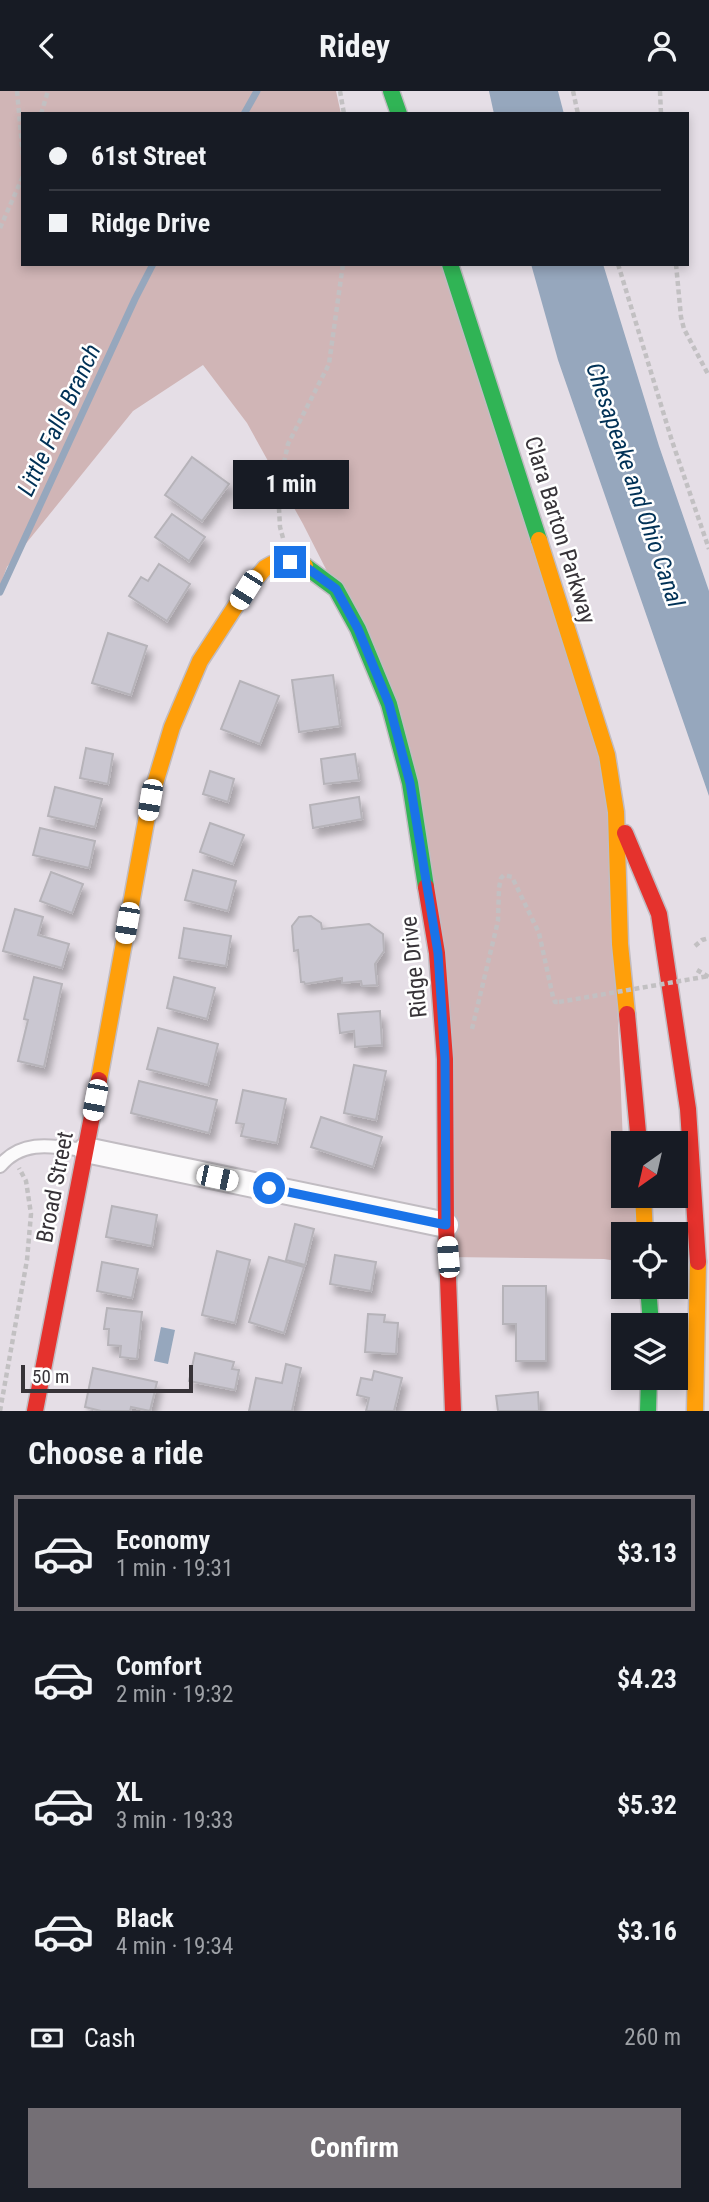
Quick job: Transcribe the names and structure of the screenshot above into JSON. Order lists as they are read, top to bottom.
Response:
{
  "streets": {
    "main road": ["Clara Barton Parkway", "Ridge Drive", "Broad Street"]
  },
  "crossings": [
    ["Ridge Drive", "Broad Street"]
  ],
  "water": ["Little Falls Branch", "Chesapeake and Ohio Canal"],
  "scale_bar": "50 m",
  "north": "bottom left",
  "page": {
    "header": "Ridey",
    "banner": ["61st Street", "Ridge Drive"],
    "bubble": "1 min",
    "scale": "50 m",
    "heading": "Choose a ride",
    "list": [
      {
        "name": "Economy",
        "note": "1 min · 19:31",
        "value": "$3.13"
      },
      {
        "name": "Comfort",
        "note": "2 min · 19:32",
        "value": "$4.23"
      },
      {
        "name": "XL",
        "note": "3 min · 19:33",
        "value": "$5.32"
      },
      {
        "name": "Black",
        "note": "4 min · 19:34",
        "value": "$3.16"
      }
    ],
    "pay": ["Cash", "260 m"],
    "buttons": "Confirm"
  }
}
